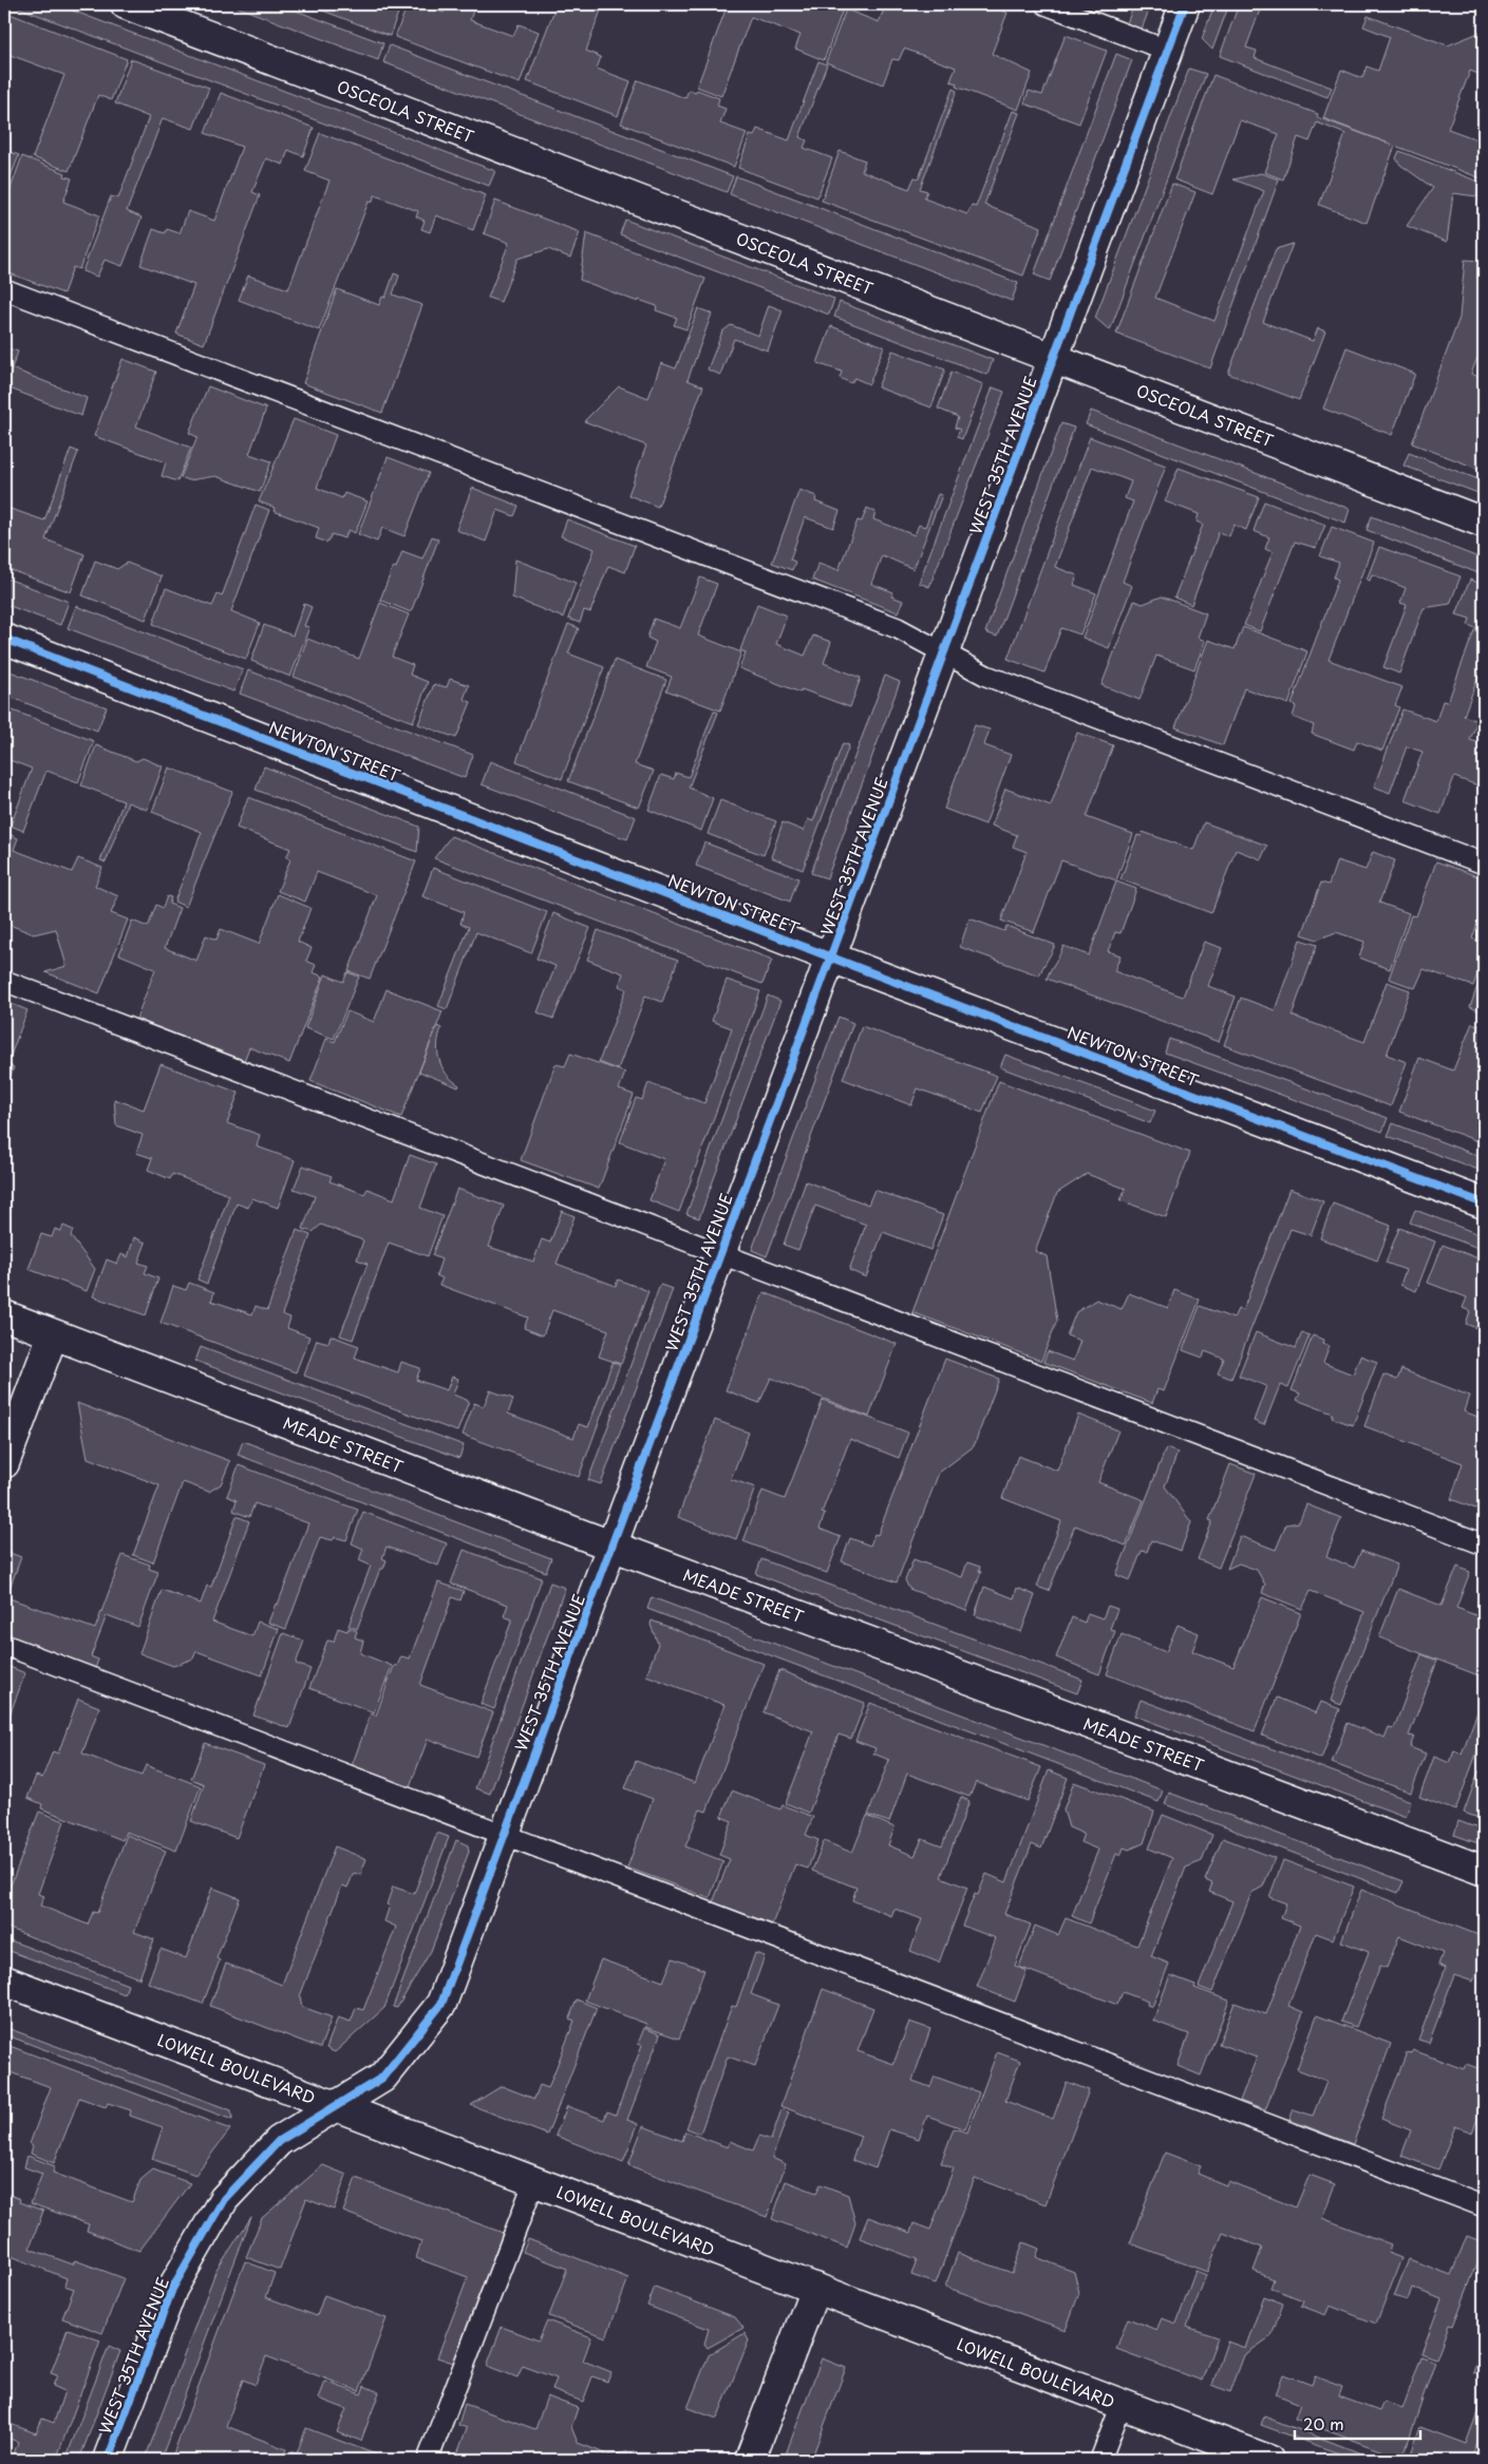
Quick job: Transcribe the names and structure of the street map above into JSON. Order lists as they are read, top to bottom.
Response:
{
  "streets": {
    "street": [
      "OSCEOLA STREET",
      "WEST 35TH AVENUE",
      "NEWTON STREET",
      "MEADE STREET",
      "LOWELL BOULEVARD"
    ]
  },
  "crossings": [
    ["OSCEOLA STREET", "WEST 35TH AVENUE"],
    ["WEST 35TH AVENUE", "NEWTON STREET"],
    ["WEST 35TH AVENUE", "MEADE STREET"],
    ["WEST 35TH AVENUE", "LOWELL BOULEVARD"]
  ],
  "scale_bar": "20 m"
}
